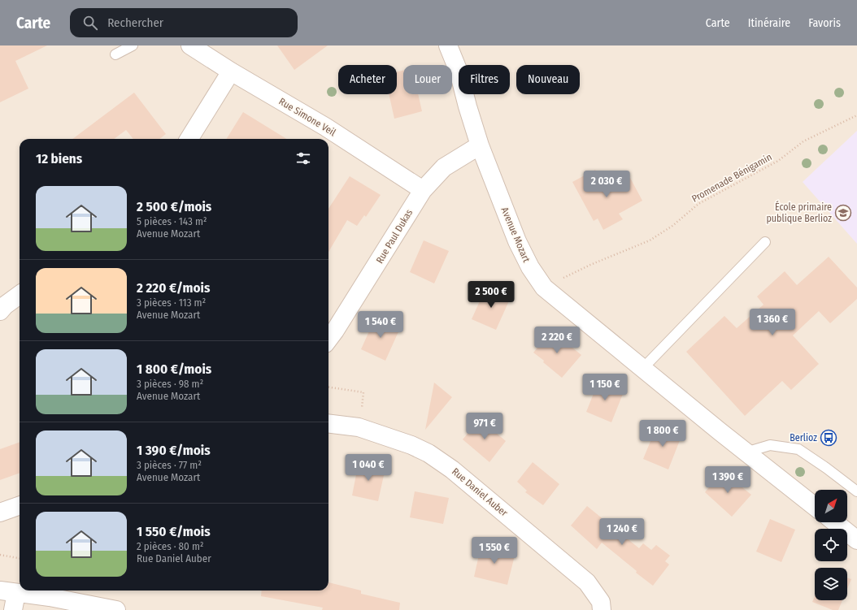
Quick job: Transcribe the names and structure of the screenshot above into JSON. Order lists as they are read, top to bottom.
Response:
{
  "streets": {
    "street": [
      "Rue Simone Veil",
      "Avenue Mozart",
      "Rue Paul Dukas",
      "Rue Daniel Auber"
    ],
    "path": ["Promenade Bénigamin"]
  },
  "crossings": [
    ["Rue Simone Veil", "Rue Paul Dukas"],
    ["Promenade Bénigamin", "Avenue Mozart"],
    ["Avenue Mozart", "Rue Paul Dukas"]
  ],
  "places": {
    "school or university": ["École primaire publique Berlioz"],
    "bus stop": ["Berlioz"]
  },
  "north": "top right",
  "page": {
    "header": "Carte",
    "search": "Rechercher",
    "nav": ["Carte", "Itinéraire", "Favoris"],
    "chip": [
      "Acheter",
      "Louer",
      "Filtres",
      "Nouveau"
    ],
    "heading": "12 biens",
    "price": [
      "2 030 €",
      "2 500 €",
      "1 360 €",
      "1 540 €",
      "2 220 €",
      "1 150 €",
      "971 €",
      "1 800 €",
      "1 040 €",
      "1 390 €",
      "1 240 €",
      "1 550 €"
    ],
    "list": [
      {
        "name": "2 500 €/mois",
        "note": "5 pièces · 143 m² · Avenue Mozart"
      },
      {
        "name": "2 220 €/mois",
        "note": "3 pièces · 113 m² · Avenue Mozart"
      },
      {
        "name": "1 800 €/mois",
        "note": "3 pièces · 98 m² · Avenue Mozart"
      },
      {
        "name": "1 390 €/mois",
        "note": "3 pièces · 77 m² · Avenue Mozart"
      },
      {
        "name": "1 550 €/mois",
        "note": "2 pièces · 80 m² · Rue Daniel Auber"
      }
    ]
  }
}
